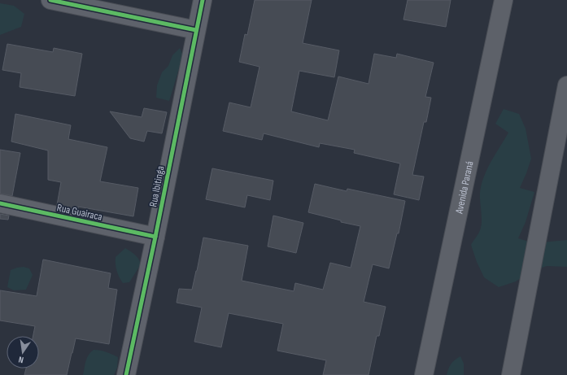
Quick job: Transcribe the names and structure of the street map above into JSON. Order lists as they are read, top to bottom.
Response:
{
  "streets": {
    "main road": ["Avenida Paraná"],
    "street": ["Rua Ibitinga", "Rua Guairaca"]
  },
  "crossings": [
    ["Rua Ibitinga", "Rua Guairaca"]
  ],
  "north": "bottom"
}
